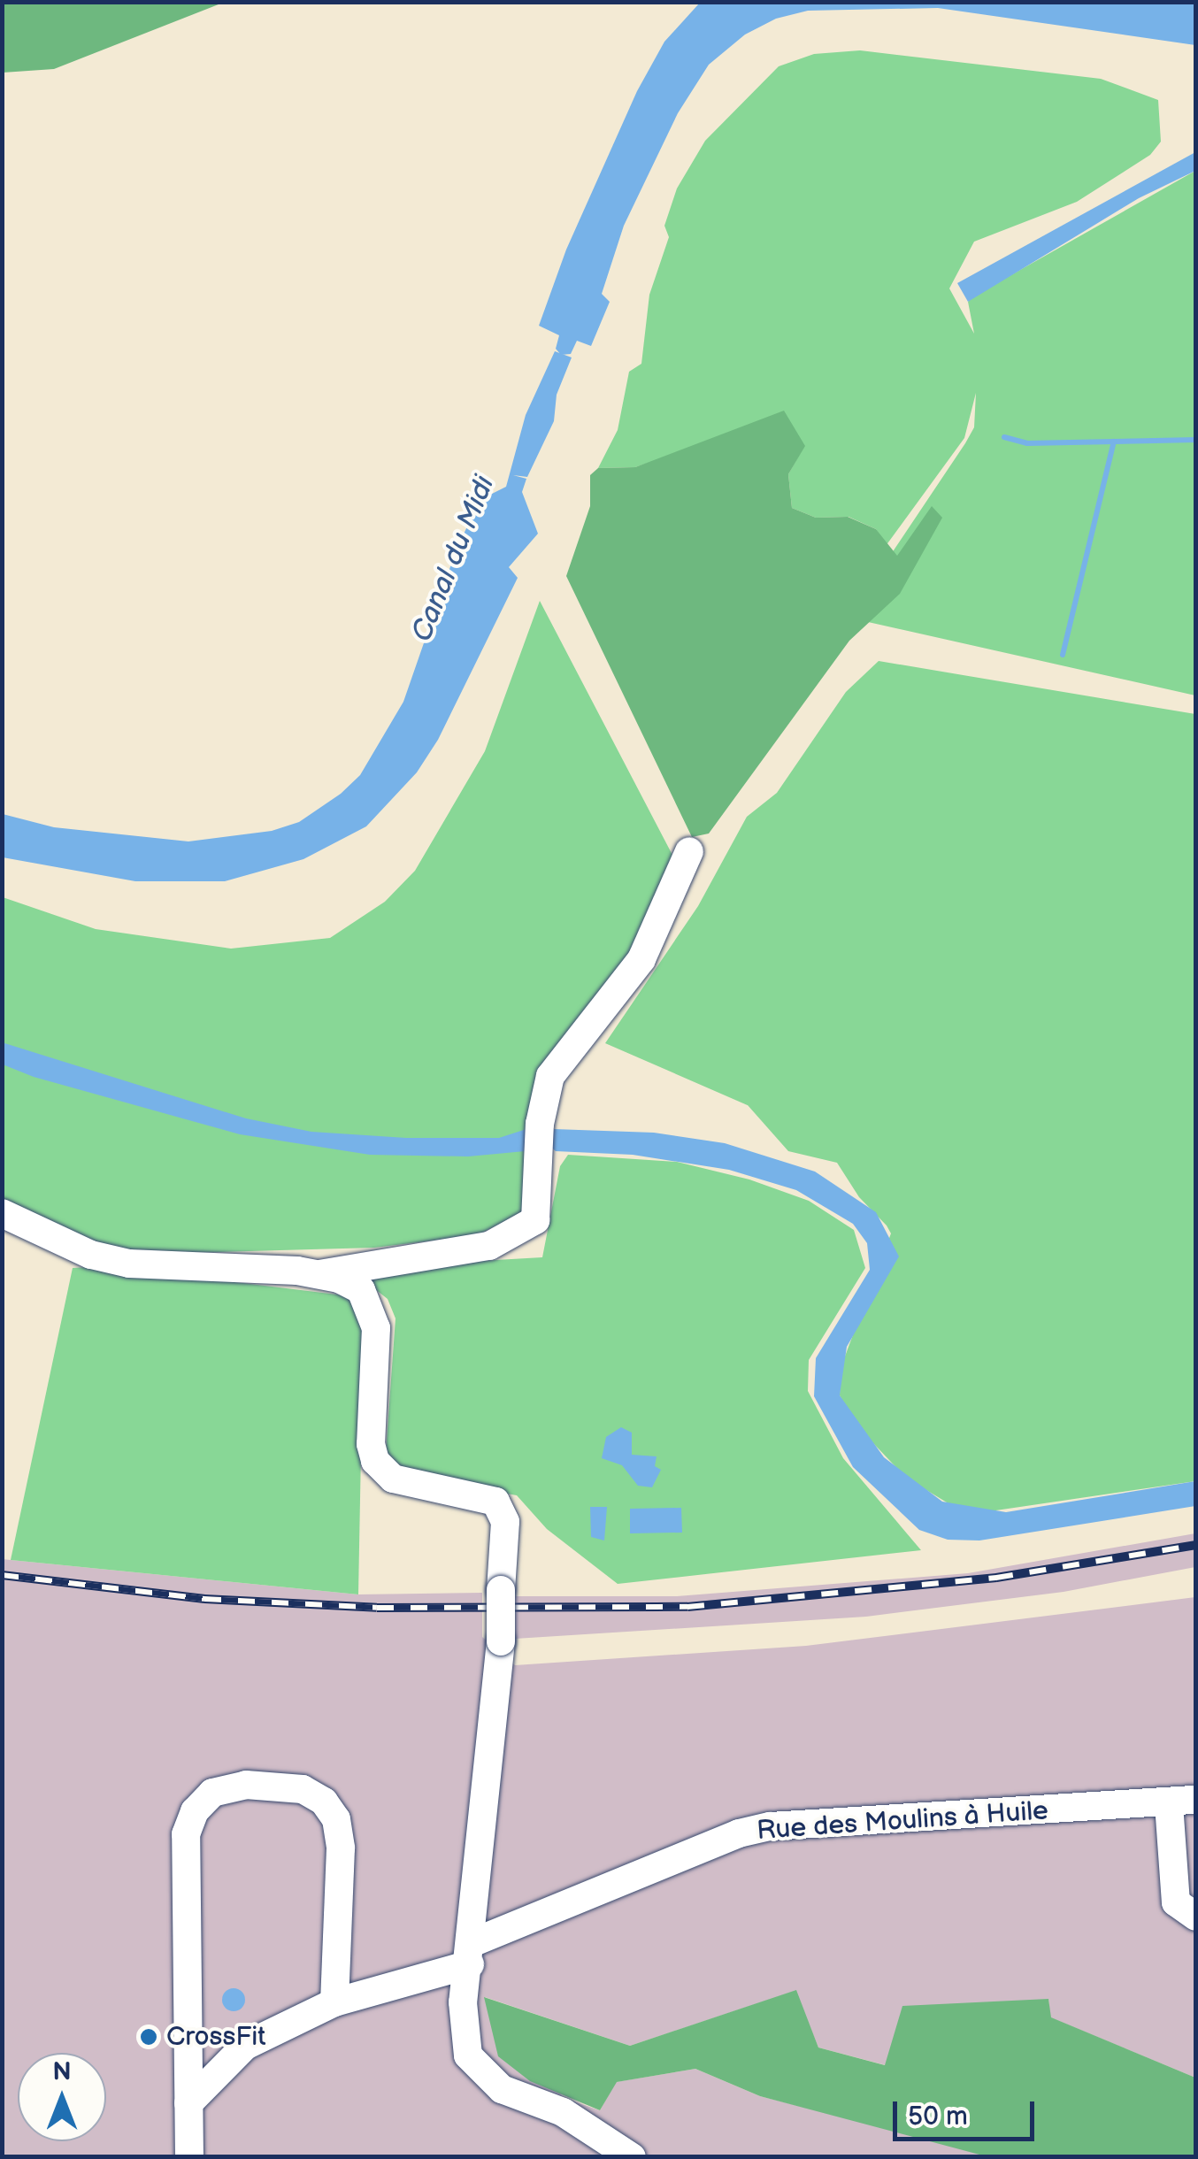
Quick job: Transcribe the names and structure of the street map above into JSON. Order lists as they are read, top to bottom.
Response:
{
  "streets": {
    "street": ["Rue des Moulins à Huile"]
  },
  "water": ["Canal du Midi"],
  "places": ["CrossFit"],
  "scale_bar": "50 m",
  "north": "top"
}
